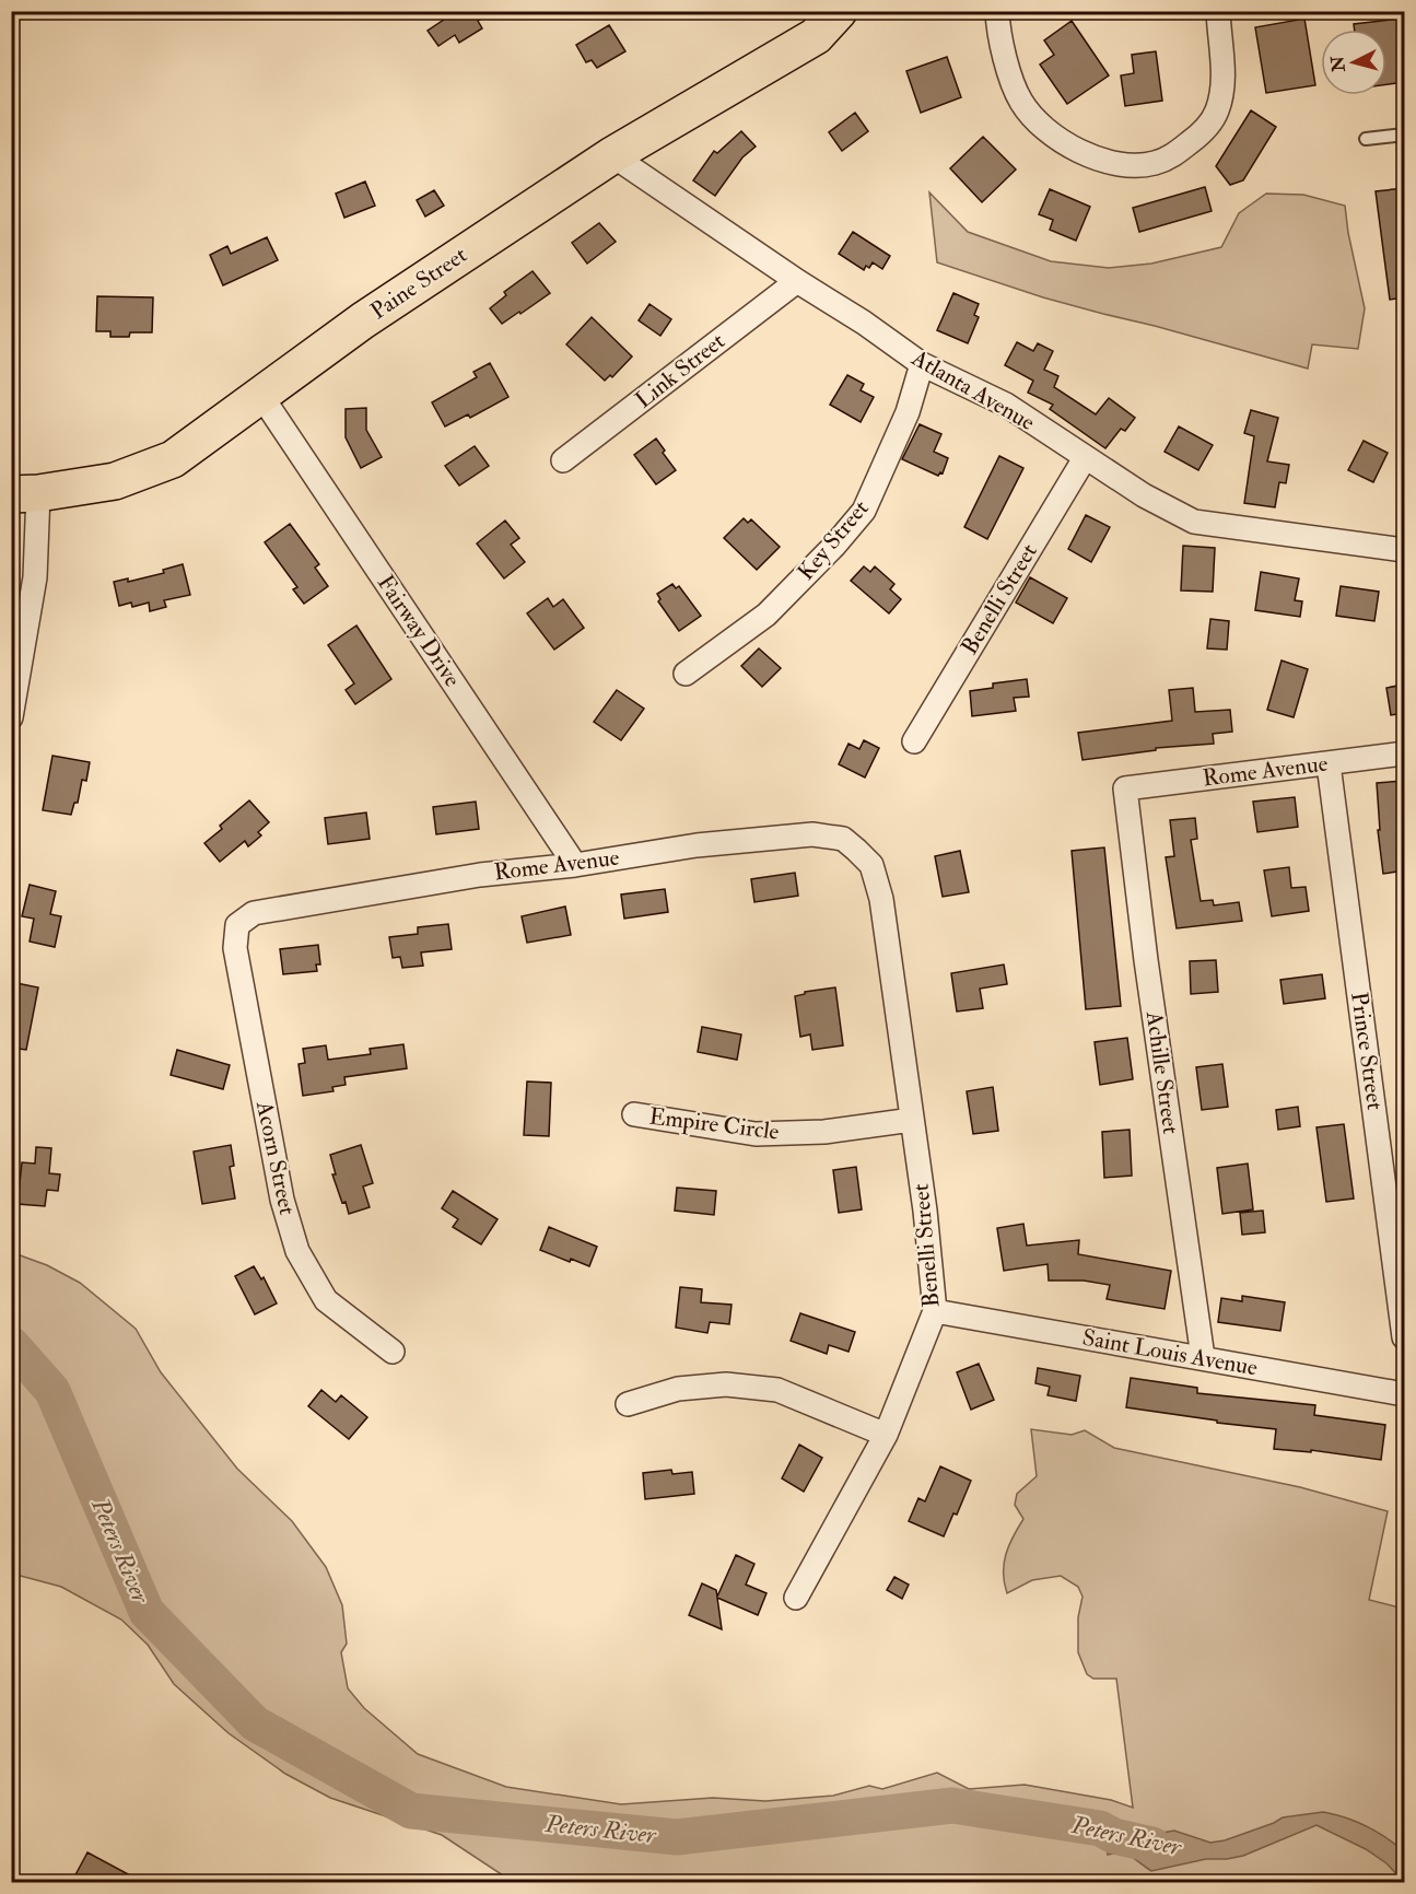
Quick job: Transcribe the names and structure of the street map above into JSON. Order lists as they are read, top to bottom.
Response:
{
  "streets": {
    "main road": ["Paine Street"],
    "street": [
      "Link Street",
      "Atlanta Avenue",
      "Key Street",
      "Benelli Street",
      "Fairway Drive",
      "Rome Avenue",
      "Prince Street",
      "Achille Street",
      "Empire Circle",
      "Acorn Street",
      "Saint Louis Avenue"
    ]
  },
  "crossings": [
    ["Paine Street", "Atlanta Avenue"],
    ["Paine Street", "Fairway Drive"],
    ["Link Street", "Atlanta Avenue"],
    ["Atlanta Avenue", "Key Street"],
    ["Atlanta Avenue", "Benelli Street"],
    ["Benelli Street", "Rome Avenue"],
    ["Benelli Street", "Empire Circle"],
    ["Benelli Street", "Saint Louis Avenue"],
    ["Fairway Drive", "Rome Avenue"],
    ["Rome Avenue", "Prince Street"],
    ["Rome Avenue", "Achille Street"],
    ["Rome Avenue", "Acorn Street"],
    ["Achille Street", "Saint Louis Avenue"]
  ],
  "water": ["Peters River"],
  "north": "left"
}
